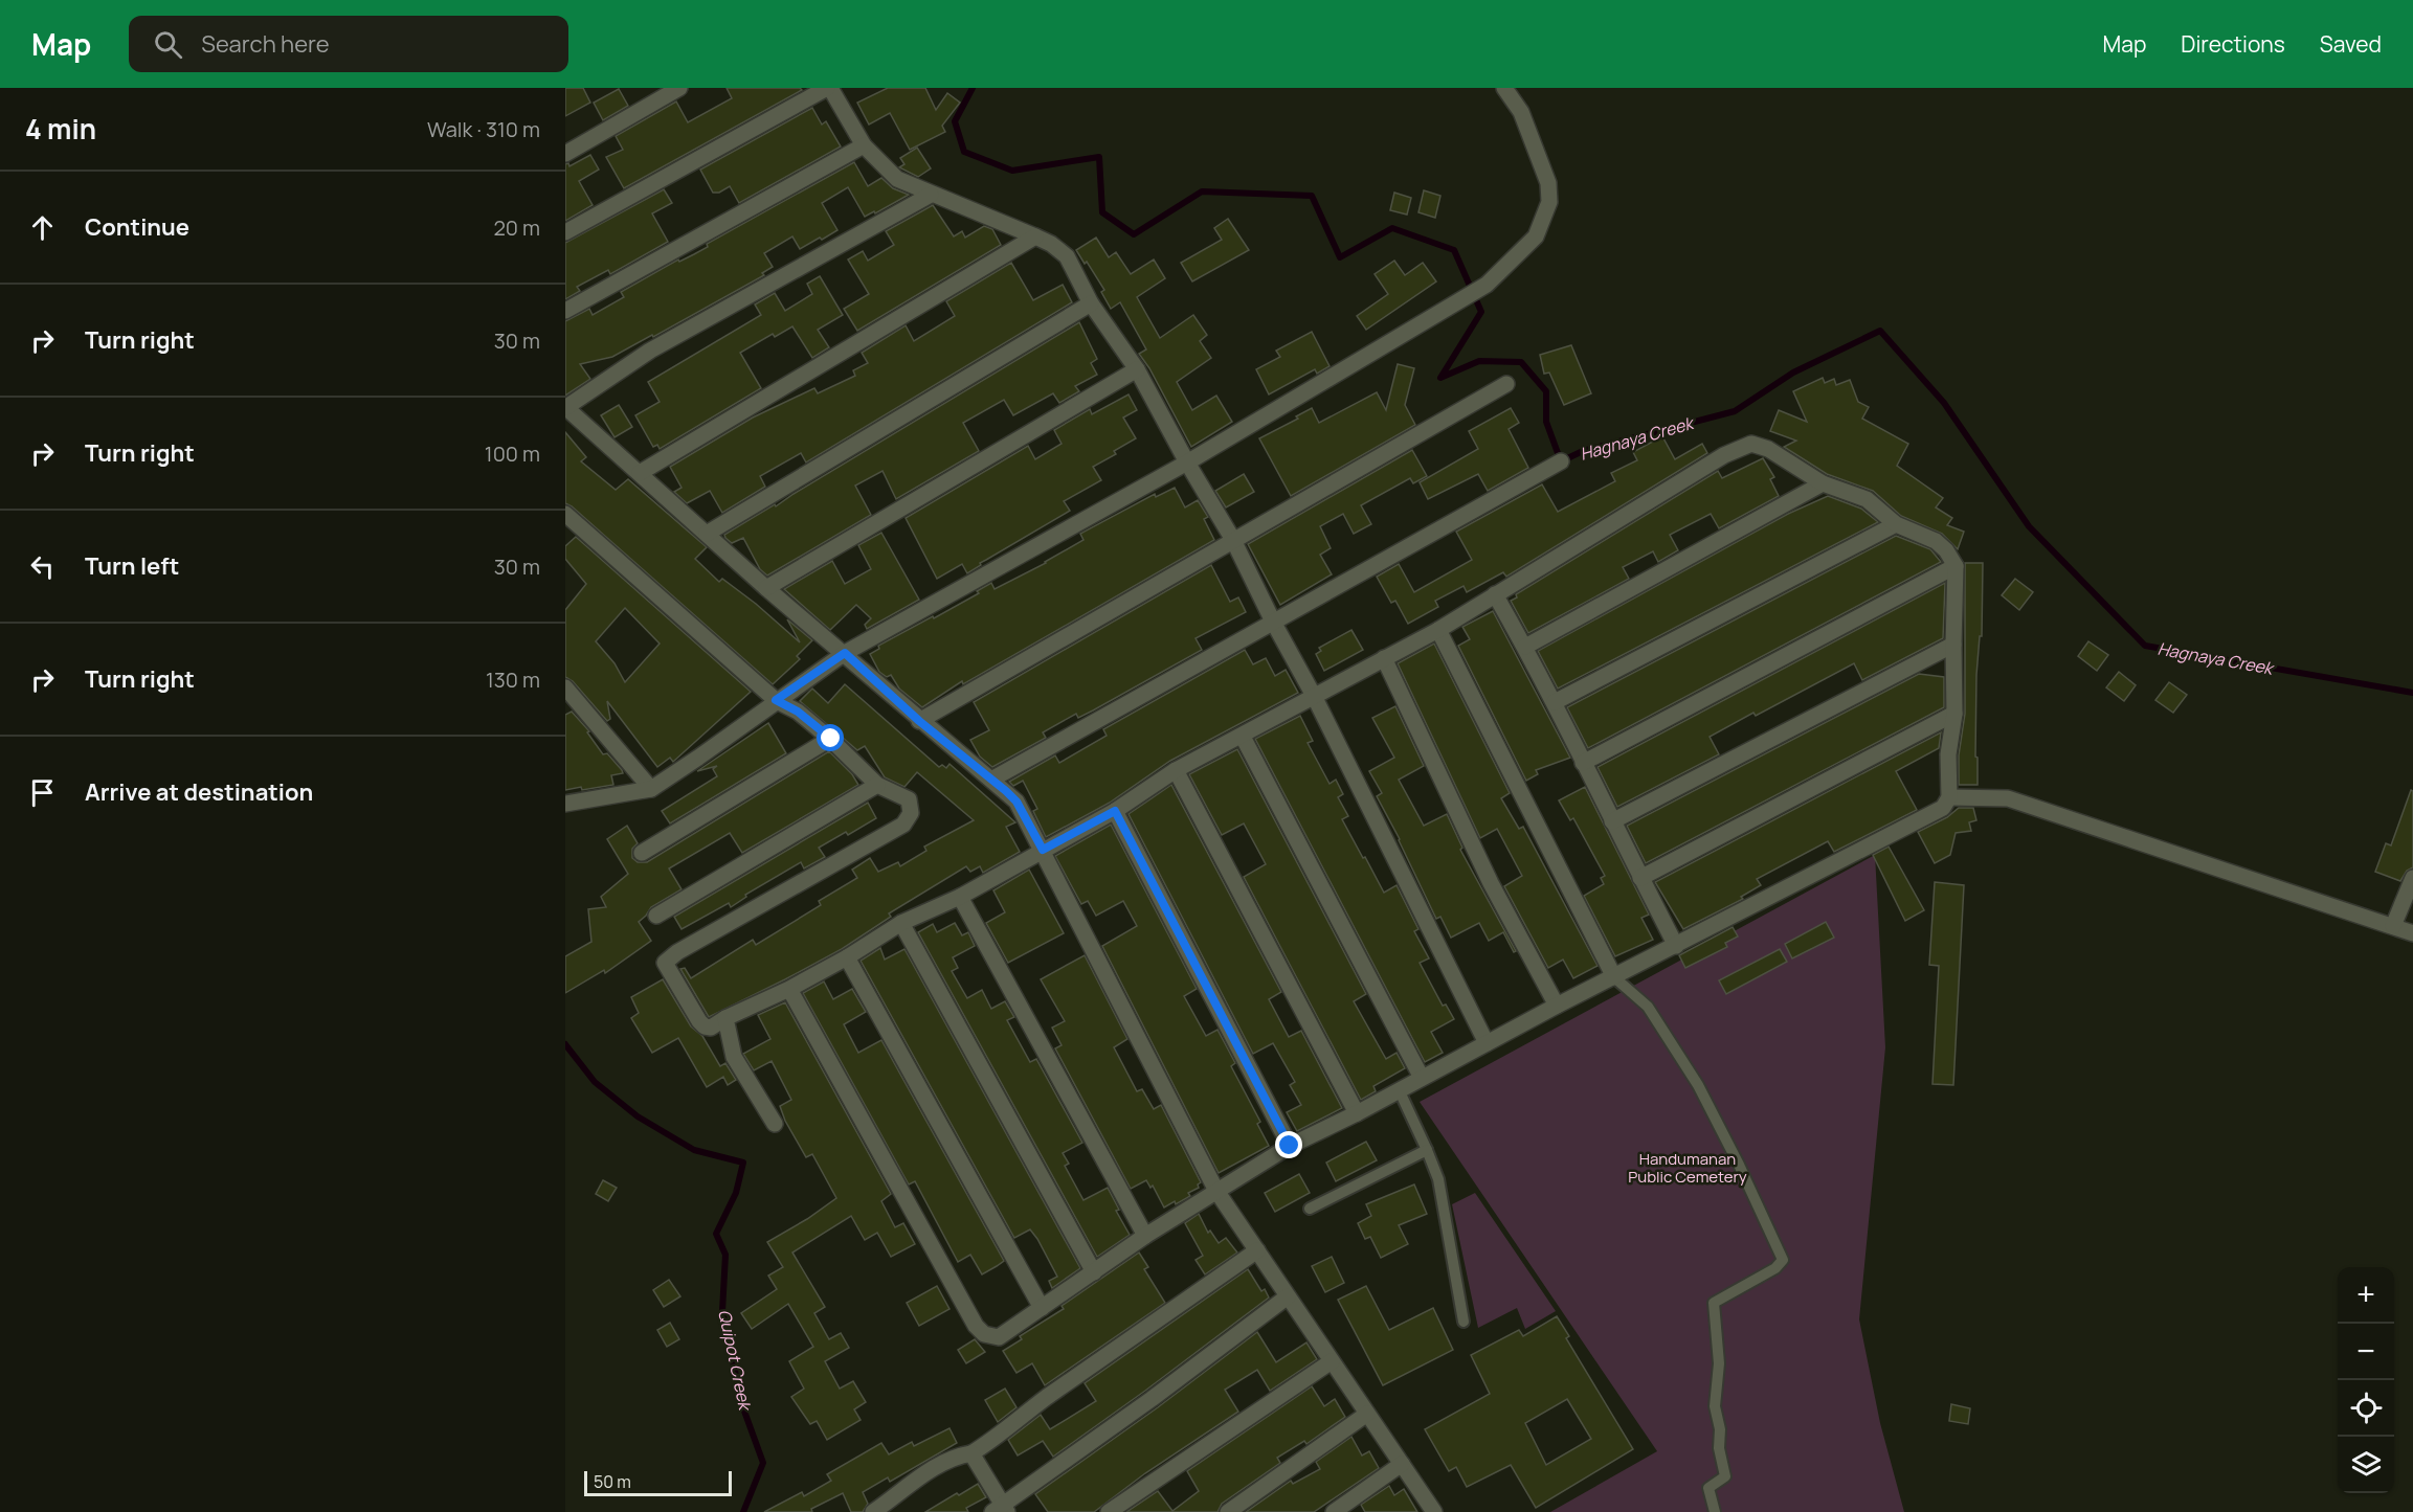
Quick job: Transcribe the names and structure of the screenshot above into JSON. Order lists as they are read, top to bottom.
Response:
{
  "water": ["Hagnaya Creek", "Quipot Creek"],
  "parks": ["Handumanan Public Cemetery"],
  "scale_bar": "50 m",
  "page": {
    "header": "Map",
    "search": "Search here",
    "nav": ["Map", "Directions", "Saved"],
    "heading": ["4 min", "Walk · 310 m"],
    "list": [
      ["Continue", "20 m"],
      ["Turn right", "30 m"],
      ["Turn right", "100 m"],
      ["Turn left", "30 m"],
      ["Turn right", "130 m"],
      "Arrive at destination"
    ],
    "map_buttons": ["+", "−"],
    "scale": "50 m"
  }
}
